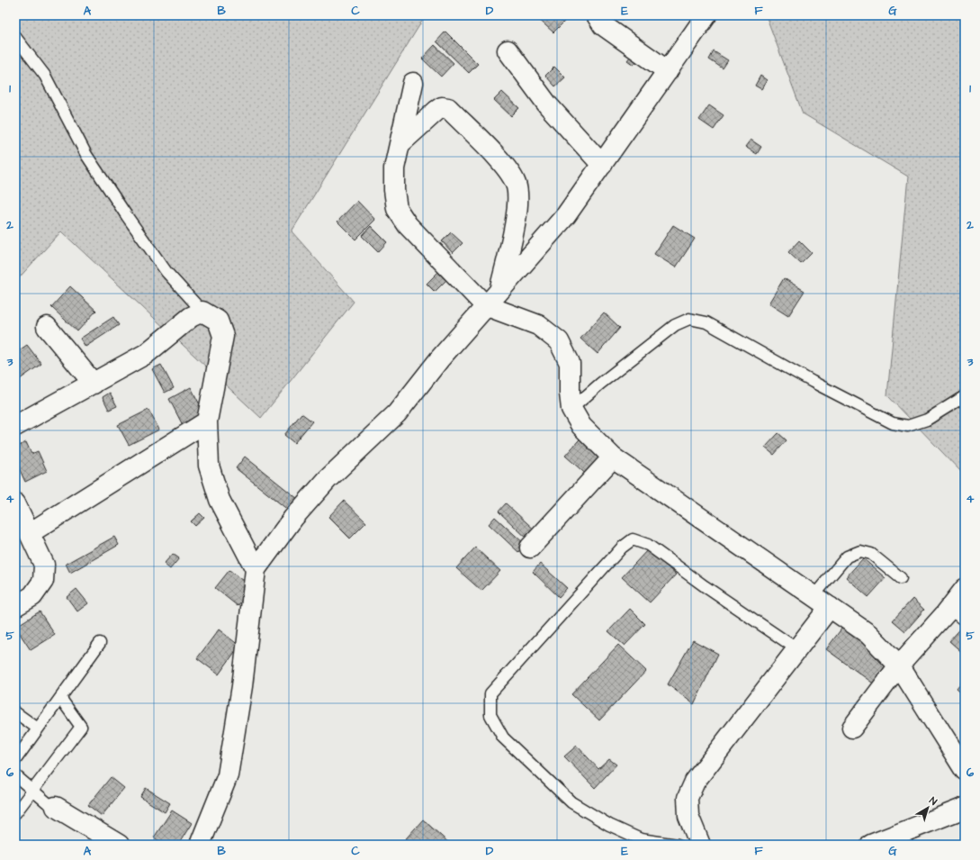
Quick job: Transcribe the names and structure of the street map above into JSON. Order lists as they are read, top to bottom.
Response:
{
  "north": "top right",
  "grid": {
    "columns": [
      "A",
      "B",
      "C",
      "D",
      "E",
      "F",
      "G"
    ],
    "rows": [
      "1",
      "2",
      "3",
      "4",
      "5",
      "6"
    ]
  }
}
